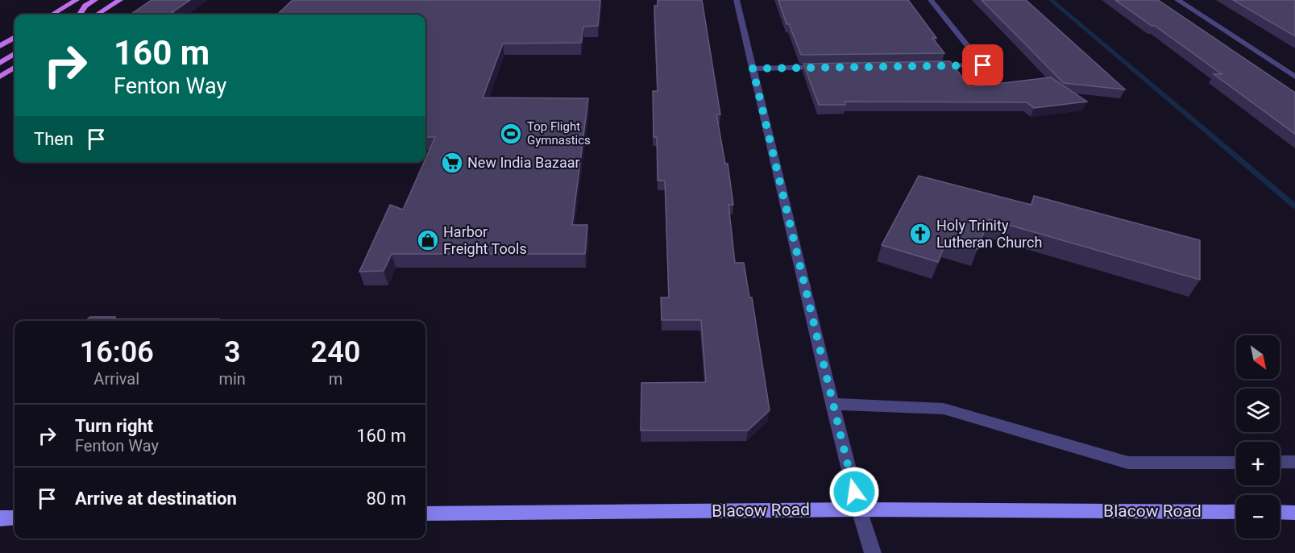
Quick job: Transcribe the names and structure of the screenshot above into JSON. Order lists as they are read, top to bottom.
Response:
{
  "streets": {
    "main road": ["Blacow Road"]
  },
  "places": {
    "sports": ["Top Flight Gymnastics"],
    "supermarket": ["New India Bazaar"],
    "church": ["Holy Trinity Lutheran Church"],
    "shop": ["Harbor Freight Tools"]
  },
  "north": "bottom right",
  "page": {
    "turn": ["160 m", "Fenton Way"],
    "then": "Then",
    "eta": [
      "16:06",
      "Arrival",
      "3",
      "min",
      "240",
      "m"
    ],
    "map_buttons": ["+", "−"],
    "list": [
      {
        "name": "Turn right",
        "note": "Fenton Way",
        "value": "160 m"
      },
      {
        "name": "Arrive at destination",
        "value": "80 m"
      }
    ]
  }
}
